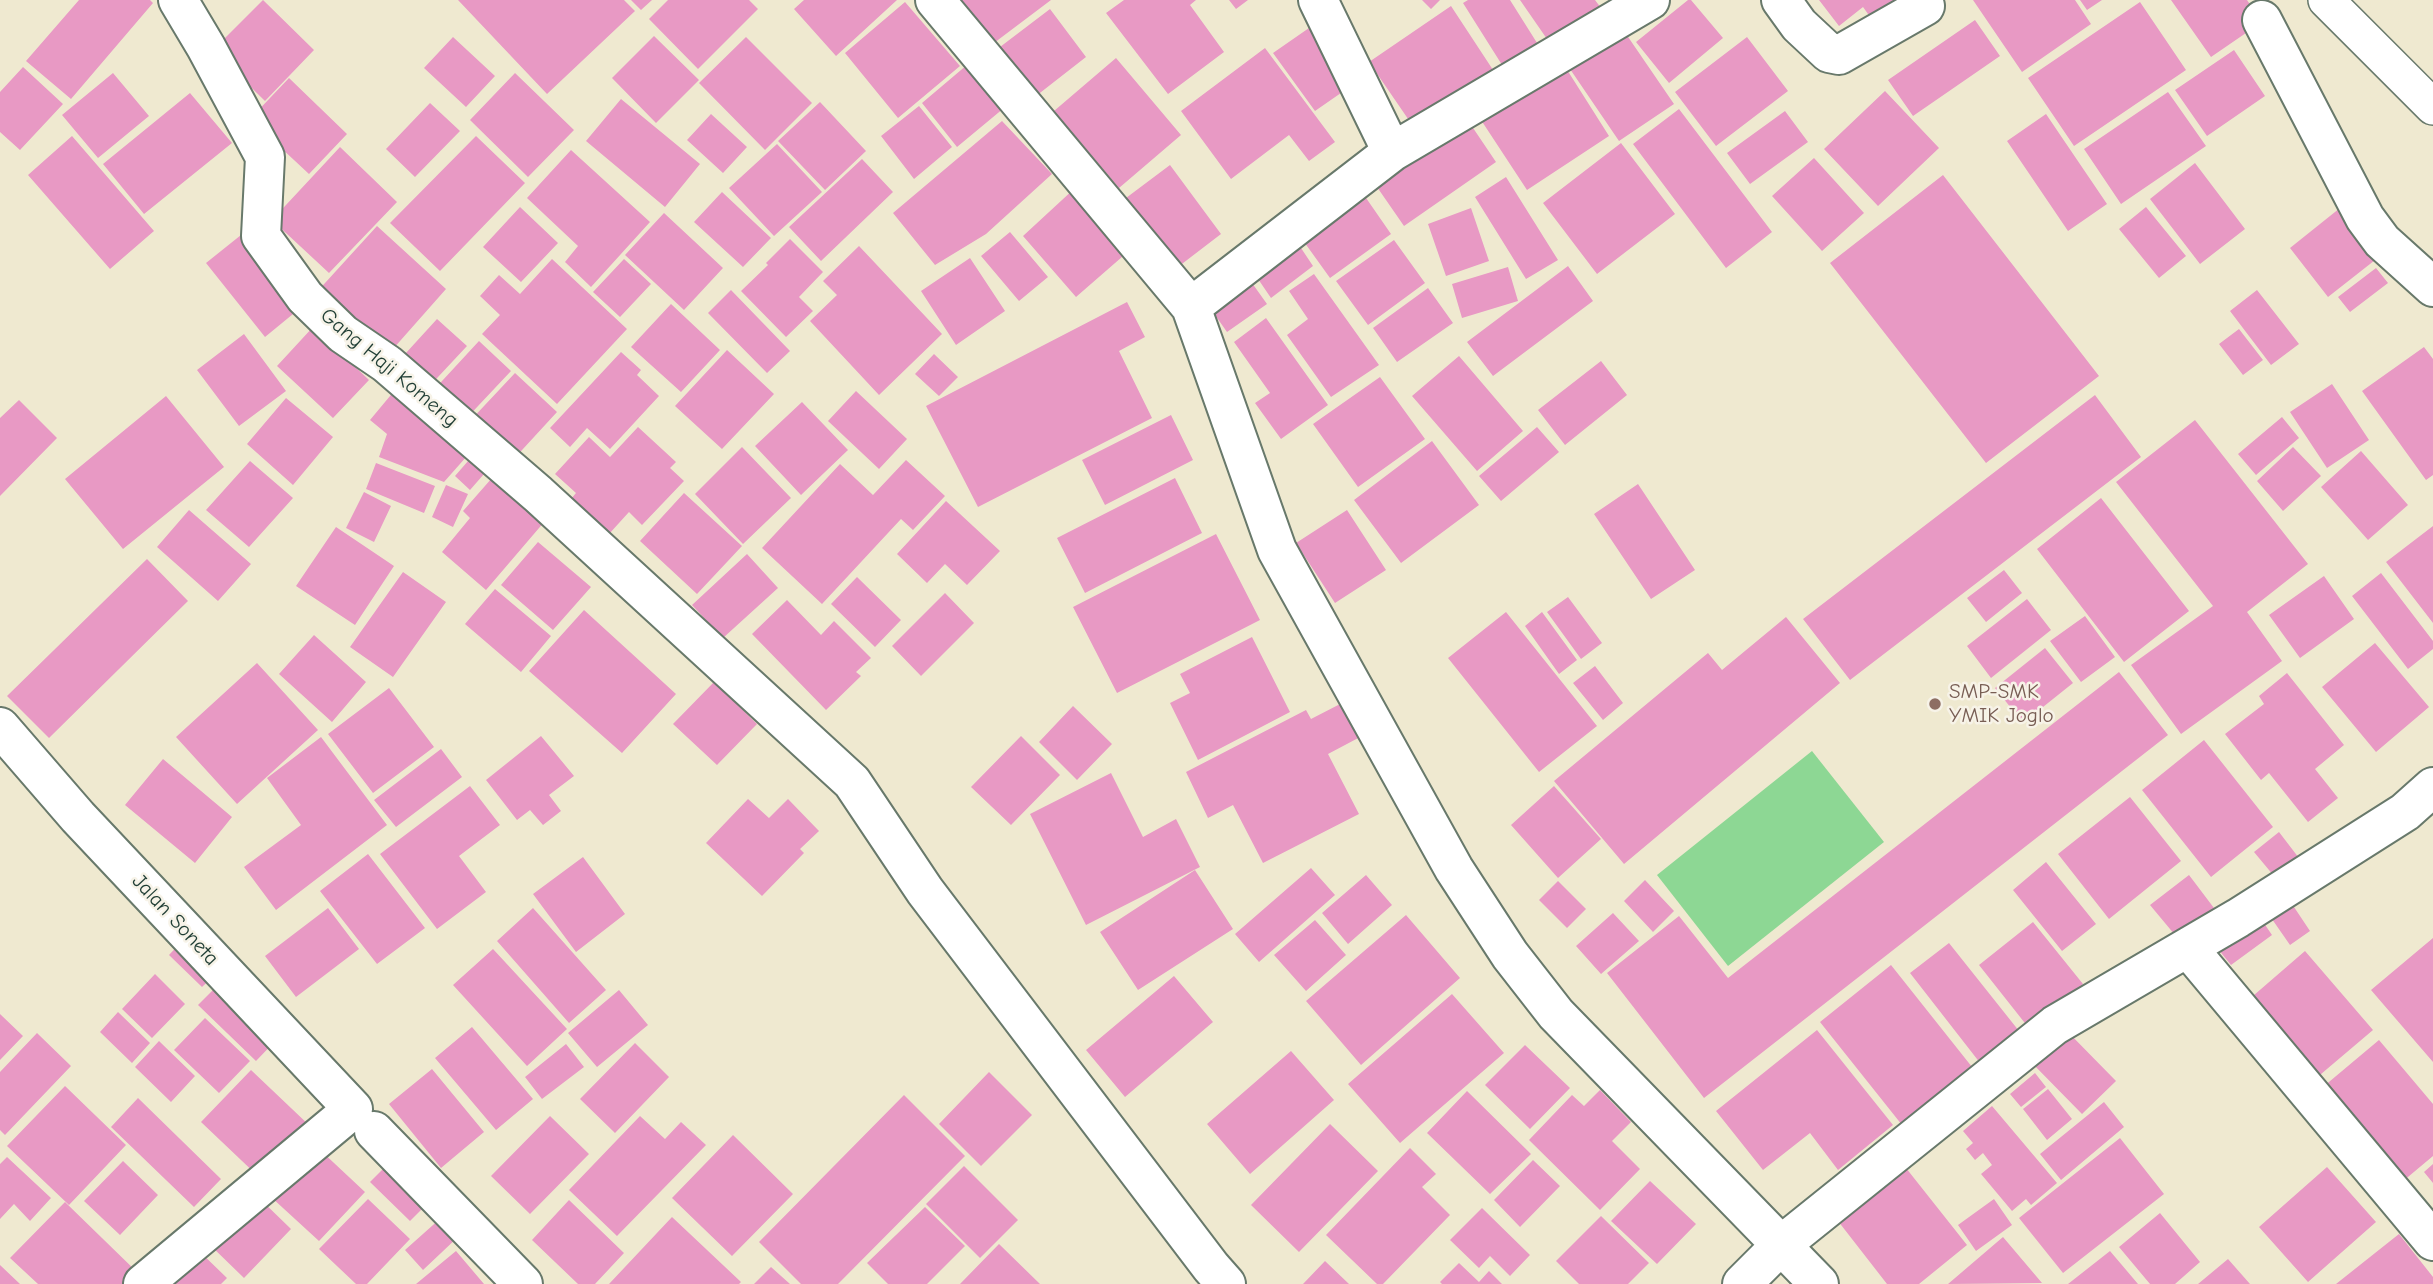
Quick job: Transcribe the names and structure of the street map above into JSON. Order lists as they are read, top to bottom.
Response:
{
  "streets": {
    "street": ["Gang Haji Komeng", "Jalan Soneta"]
  },
  "places": ["SMP-SMK YMIK Joglo"]
}
